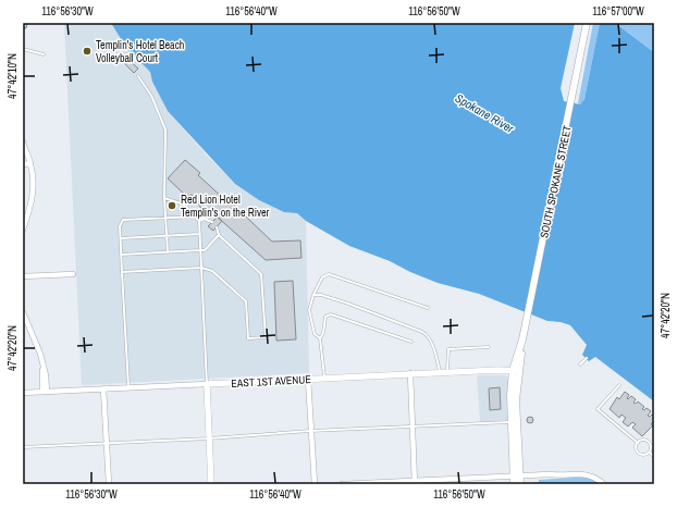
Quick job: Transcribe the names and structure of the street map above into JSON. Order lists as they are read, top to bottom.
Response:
{
  "streets": {
    "main road": ["SOUTH SPOKANE STREET"],
    "street": ["EAST 1ST AVENUE"]
  },
  "crossings": [
    ["SOUTH SPOKANE STREET", "EAST 1ST AVENUE"]
  ],
  "water": ["Spokane River"],
  "places": ["Templin's Hotel Beach Volleyball Court", "Red Lion Hotel Templin's on the River"],
  "coordinates": [
    "116°56'30\"W",
    "116°56'40\"W",
    "116°56'50\"W",
    "116°57'00\"W",
    "47°42'10\"N",
    "47°42'20\"N"
  ]
}
